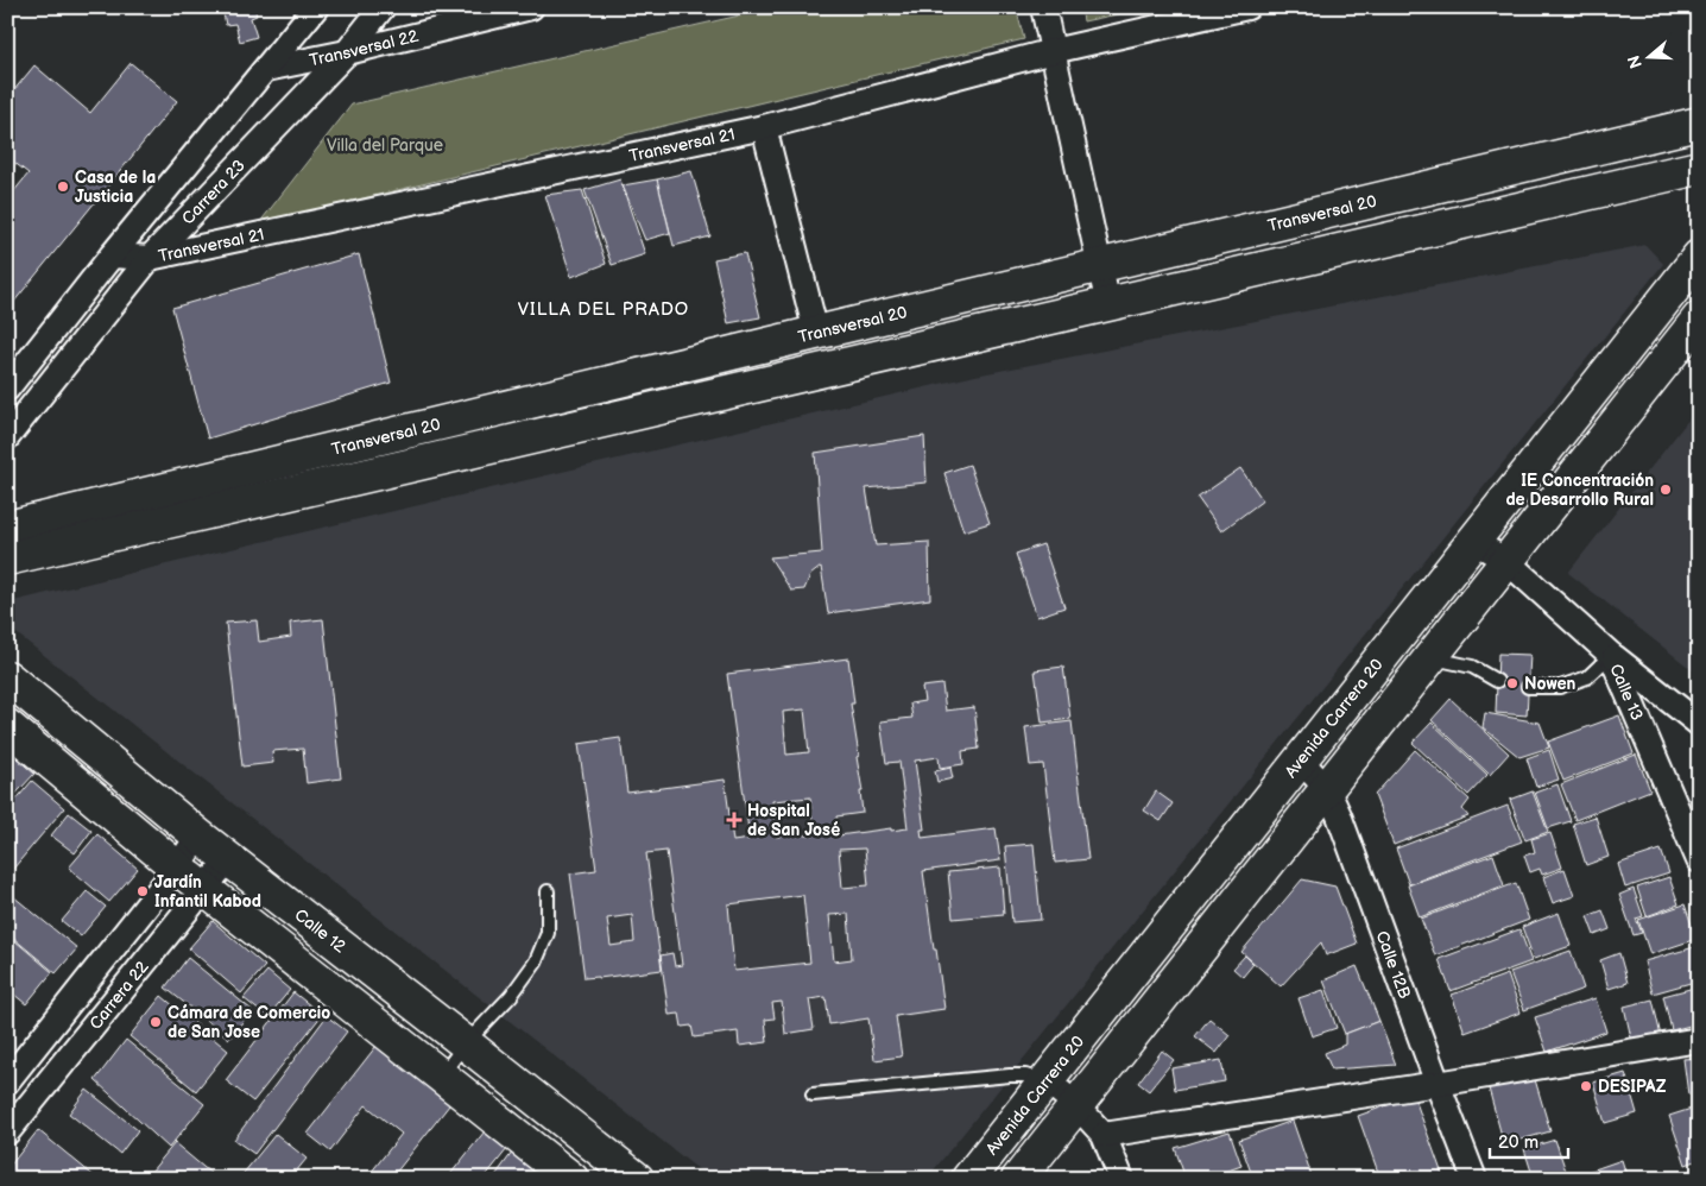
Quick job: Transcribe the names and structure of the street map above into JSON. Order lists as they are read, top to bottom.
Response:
{
  "streets": {
    "street": [
      "Transversal 22",
      "Transversal 21",
      "Carrera 23",
      "Transversal 20",
      "Calle 13",
      "Avenida Carrera 20",
      "Calle 12",
      "Calle 12B",
      "Carrera 22"
    ]
  },
  "crossings": [
    ["Transversal 22", "Carrera 23"],
    ["Transversal 21", "Carrera 23"],
    ["Calle 13", "Avenida Carrera 20"],
    ["Avenida Carrera 20", "Calle 12B"],
    ["Calle 12", "Carrera 22"]
  ],
  "districts": ["VILLA DEL PRADO"],
  "parks": ["Villa del Parque"],
  "places": {
    "other": [
      "Casa de la Justicia",
      "IE Concentración de Desarrollo Rural",
      "Nowen",
      "Jardín Infantil Kabod",
      "Cámara de Comercio de San Jose",
      "DESIPAZ"
    ],
    "health": ["Hospital de San José"]
  },
  "scale_bar": "20 m",
  "north": "left"
}
